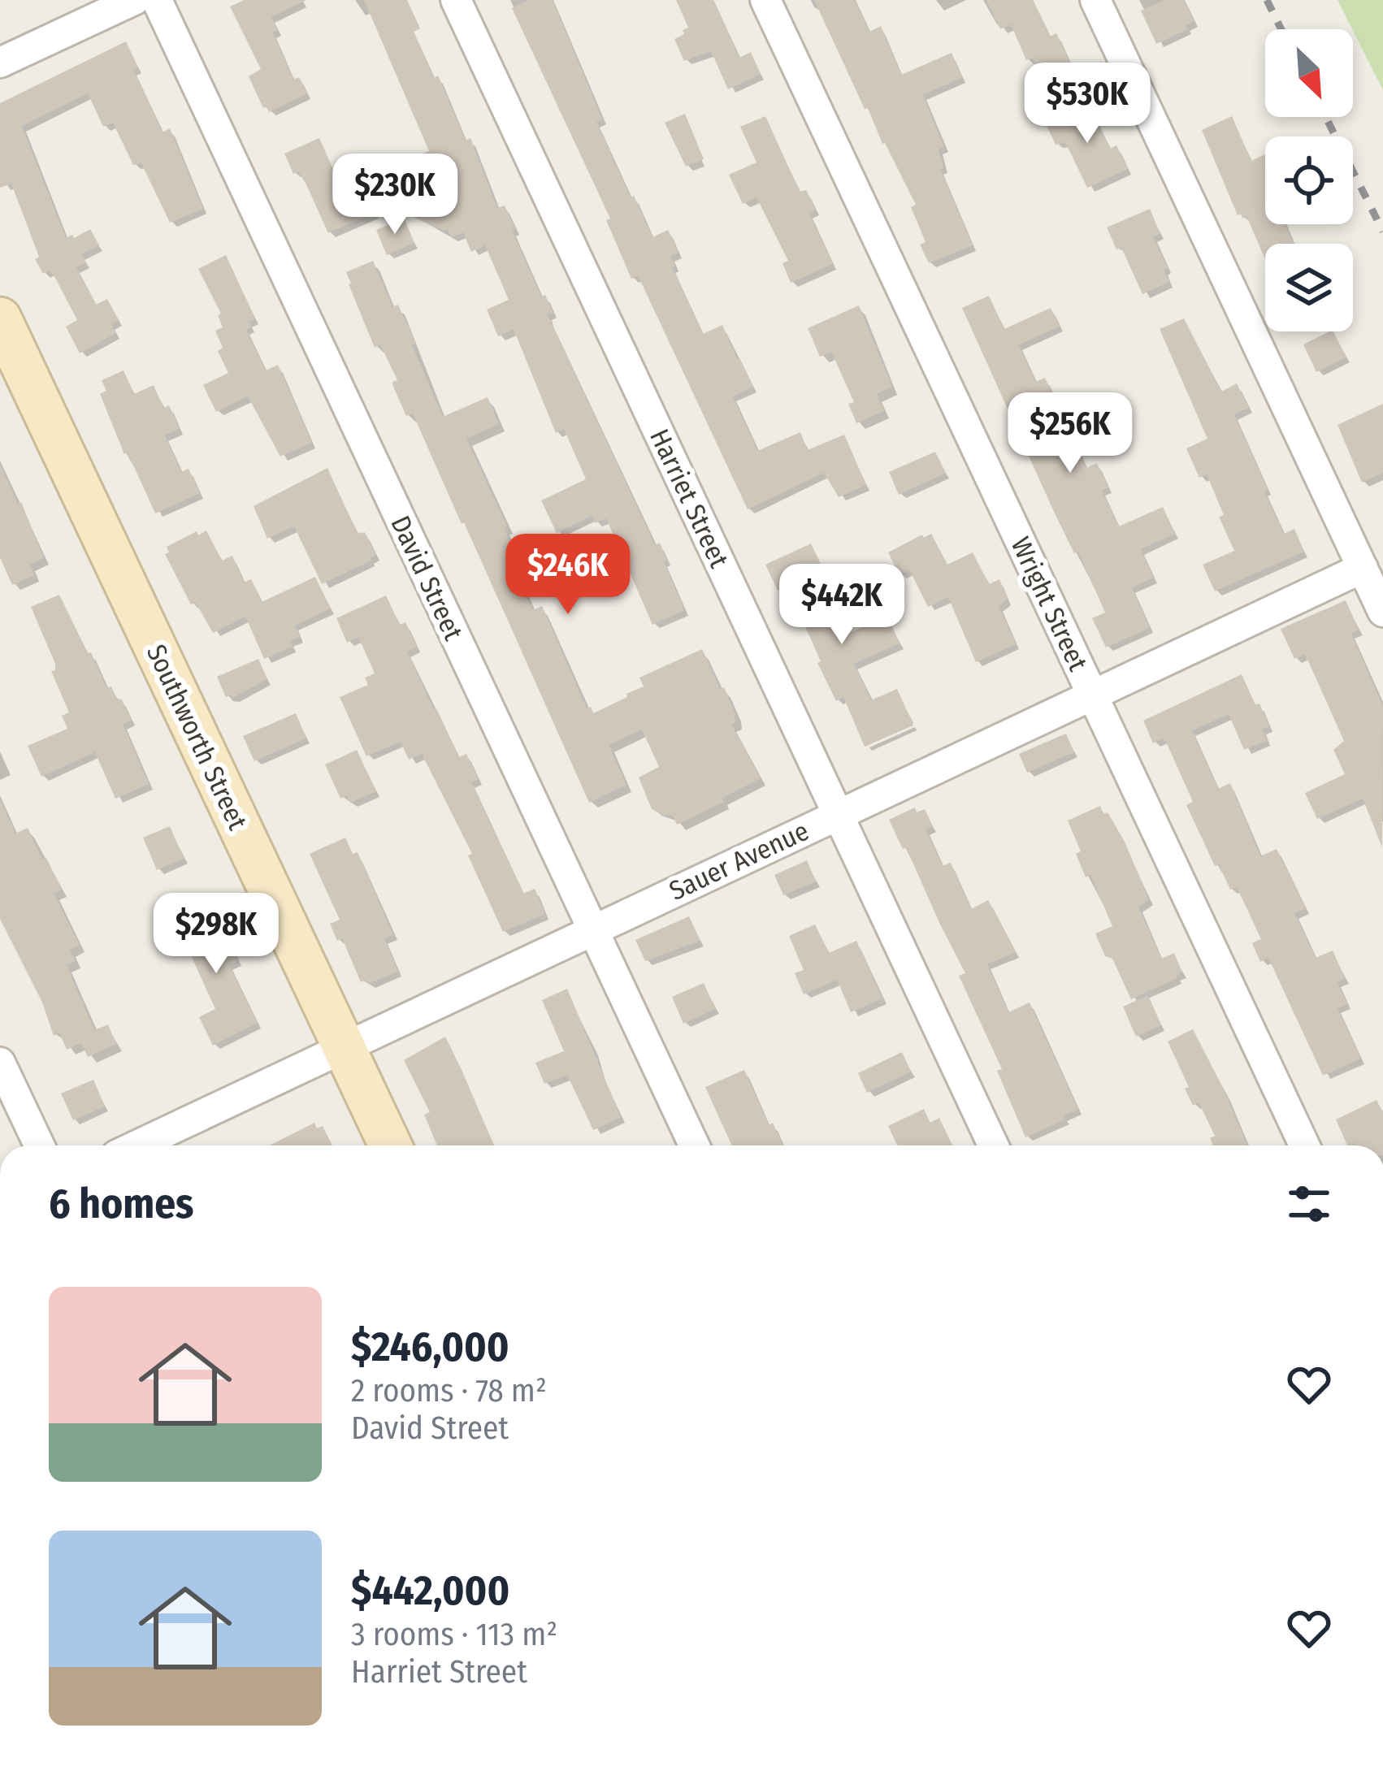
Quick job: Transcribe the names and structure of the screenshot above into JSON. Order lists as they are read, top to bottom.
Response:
{
  "streets": {
    "main road": ["Southworth Street"],
    "street": [
      "Harriet Street",
      "David Street",
      "Wright Street",
      "Sauer Avenue"
    ]
  },
  "crossings": [
    ["Harriet Street", "Sauer Avenue"],
    ["David Street", "Sauer Avenue"],
    ["Wright Street", "Sauer Avenue"],
    ["Southworth Street", "Sauer Avenue"]
  ],
  "north": "bottom right",
  "page": {
    "price": [
      "$530K",
      "$230K",
      "$256K",
      "$246K",
      "$442K",
      "$298K"
    ],
    "heading": "6 homes",
    "list": [
      {
        "name": "$246,000",
        "note": "2 rooms · 78 m² · David Street"
      },
      {
        "name": "$442,000",
        "note": "3 rooms · 113 m² · Harriet Street"
      }
    ]
  }
}
